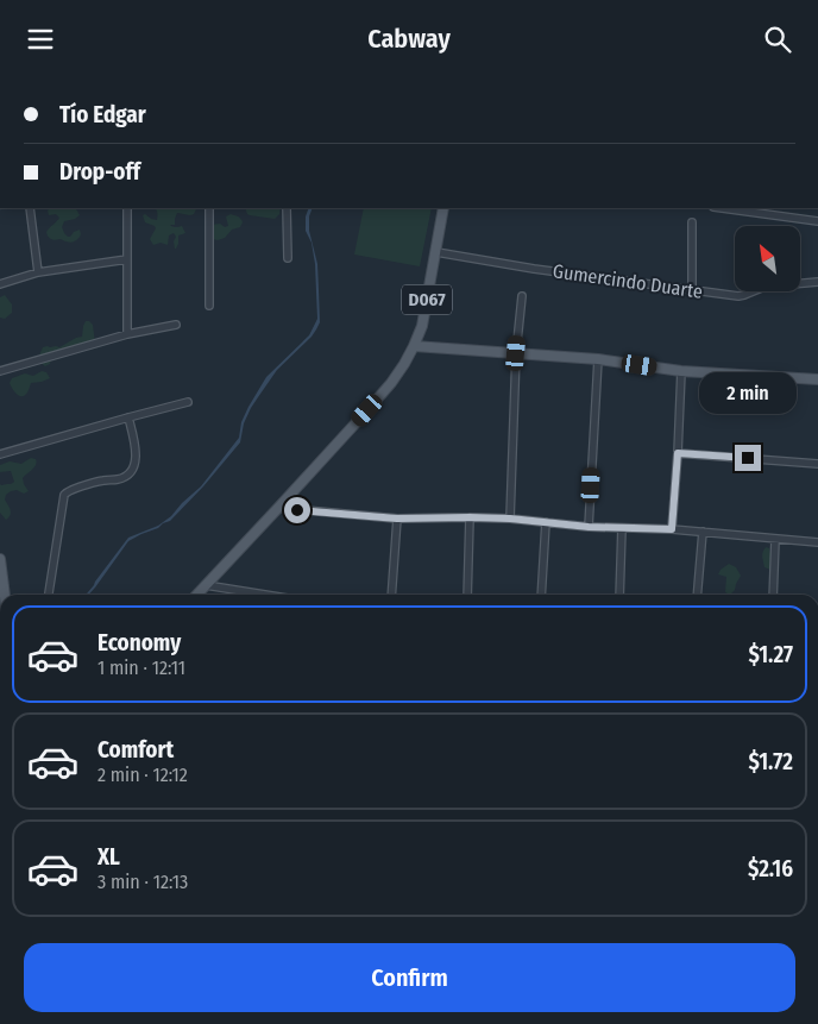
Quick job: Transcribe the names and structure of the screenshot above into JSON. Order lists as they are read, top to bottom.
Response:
{
  "streets": {
    "main road": ["D067"],
    "street": ["Gumercindo Duarte"]
  },
  "crossings": [
    ["Gumercindo Duarte", "D067"]
  ],
  "north": "top left",
  "page": {
    "header": "Cabway",
    "banner": ["Tío Edgar", "Drop-off"],
    "bubble": "2 min",
    "list": [
      {
        "name": "Economy",
        "note": "1 min · 12:11",
        "value": "$1.27"
      },
      {
        "name": "Comfort",
        "note": "2 min · 12:12",
        "value": "$1.72"
      },
      {
        "name": "XL",
        "note": "3 min · 12:13",
        "value": "$2.16"
      }
    ],
    "buttons": "Confirm"
  }
}
